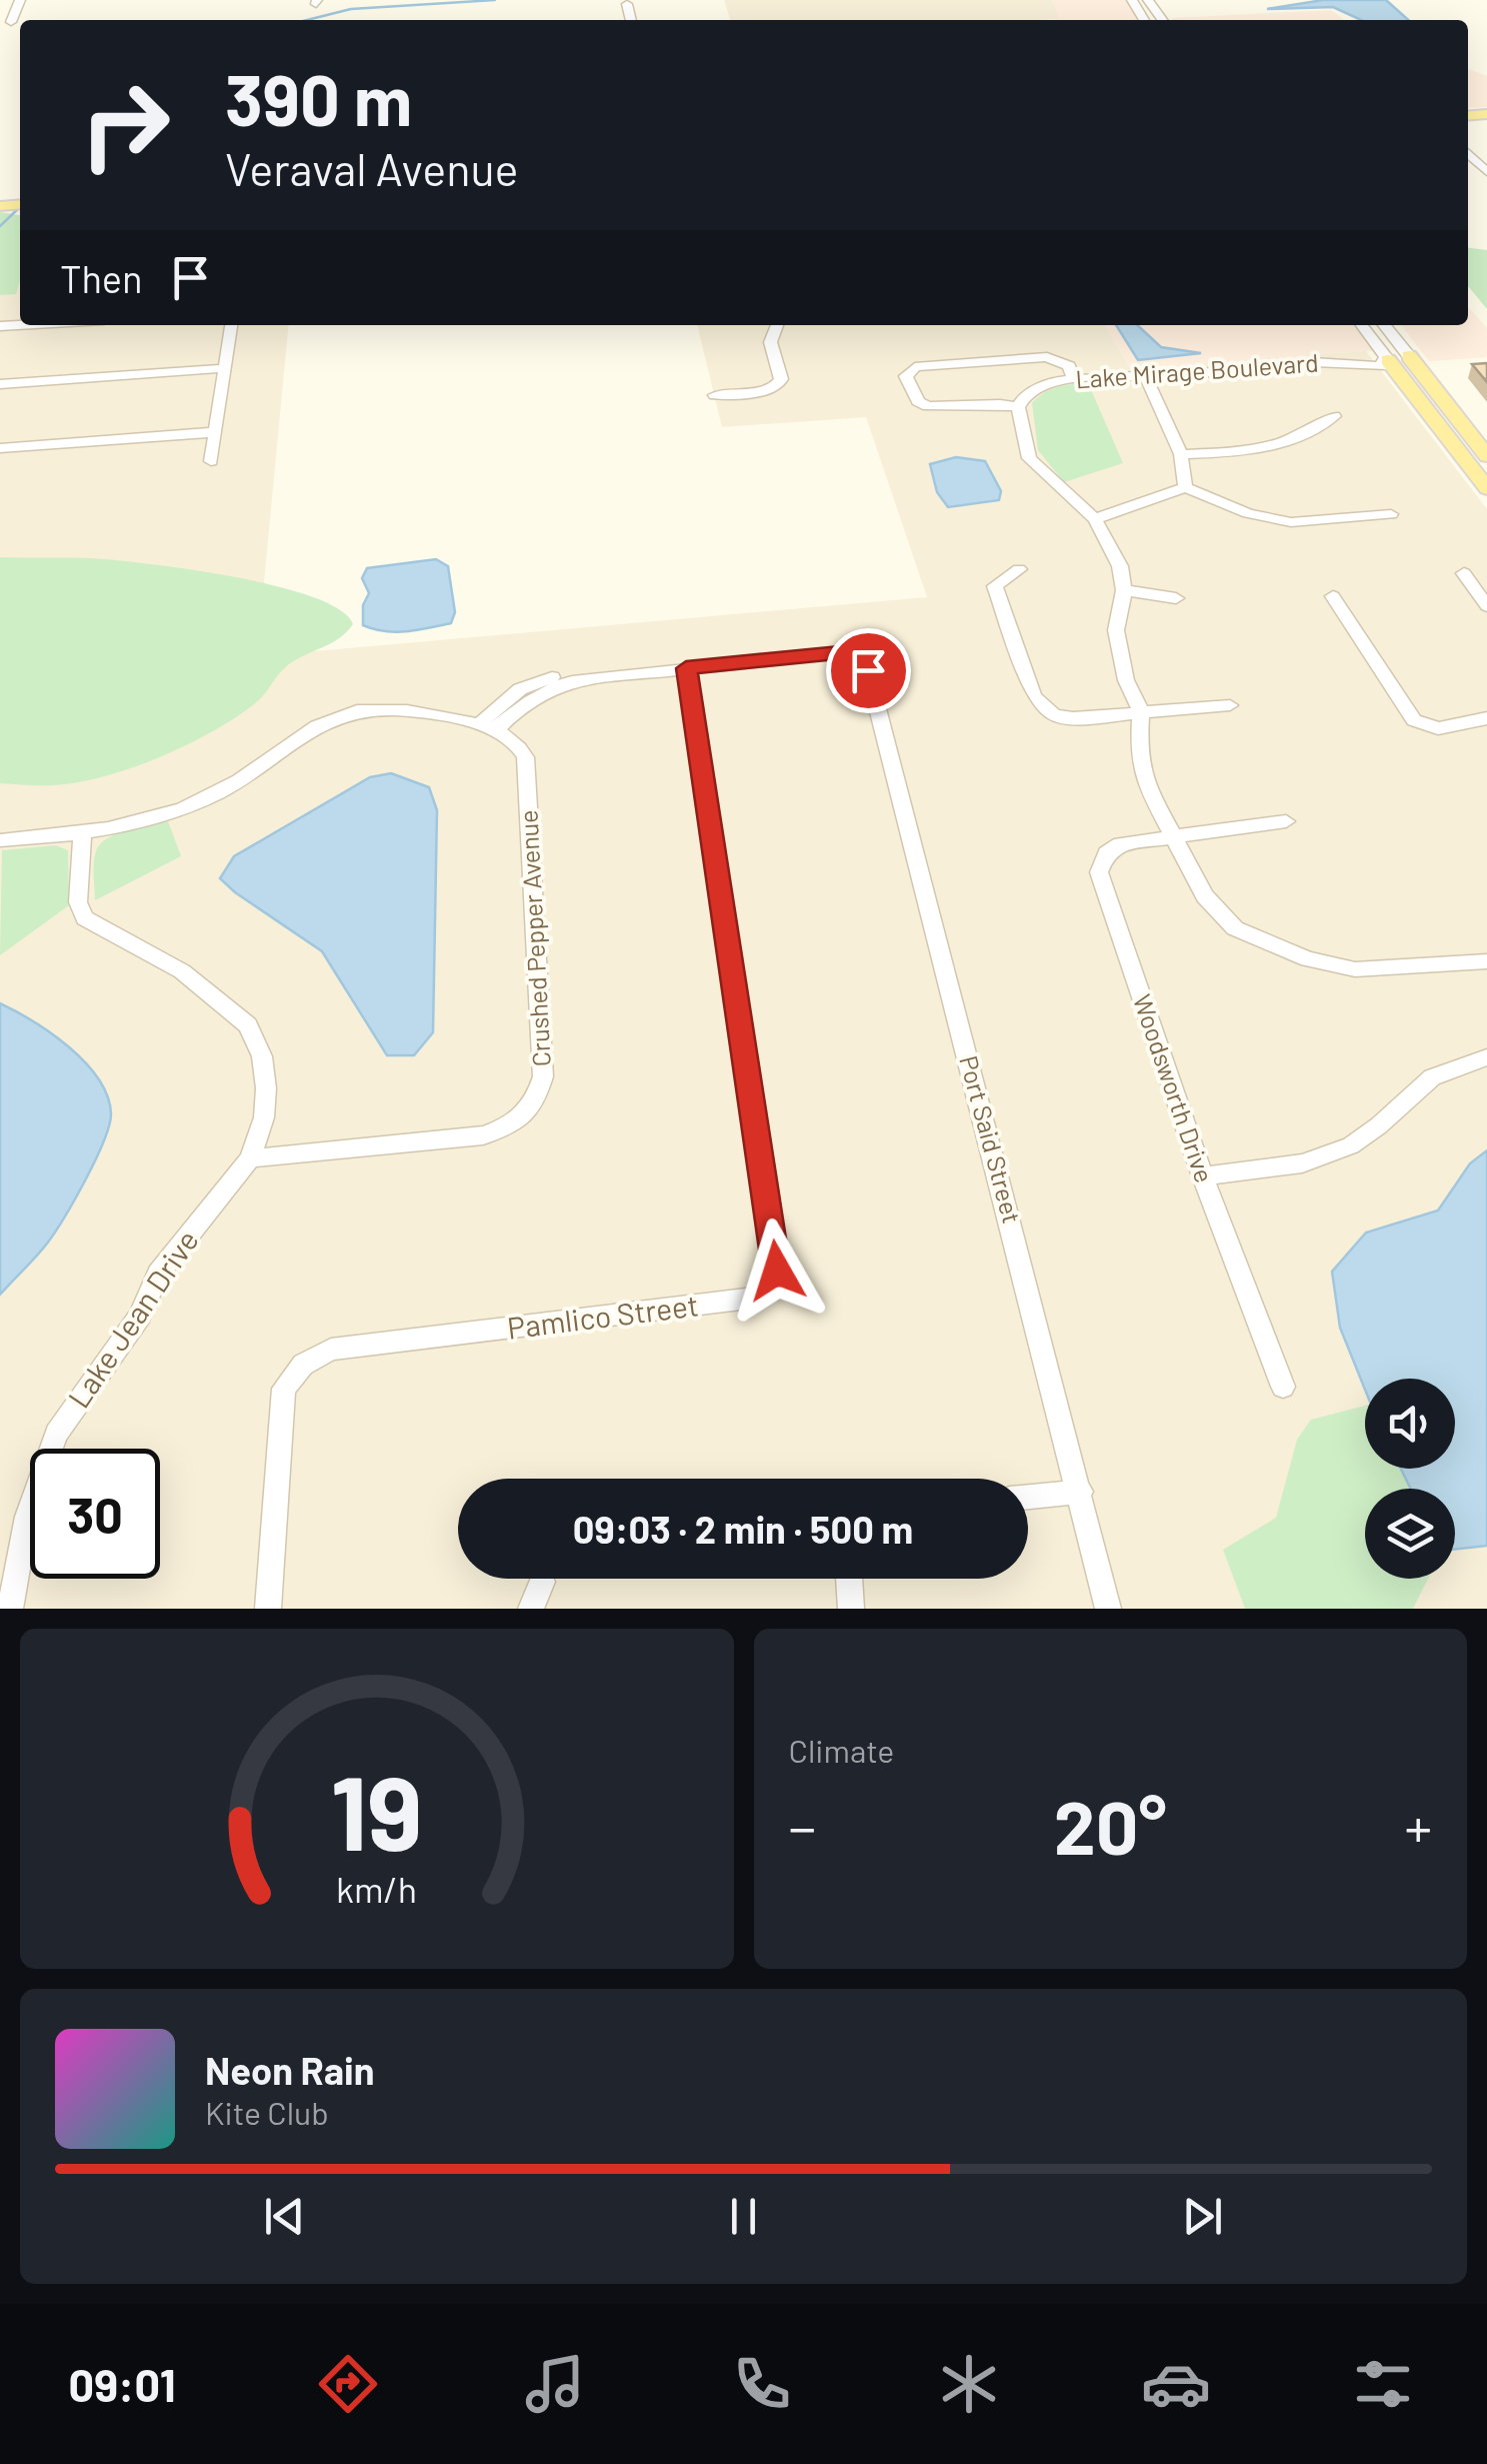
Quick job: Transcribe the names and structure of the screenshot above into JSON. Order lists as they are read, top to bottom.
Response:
{
  "streets": {
    "street": [
      "Lake Mirage Boulevard",
      "Crushed Pepper Avenue",
      "Woodsworth Drive",
      "Port Said Street",
      "Pamlico Street",
      "Lake Jean Drive"
    ]
  },
  "crossings": [
    ["Crushed Pepper Avenue", "Lake Jean Drive"],
    ["Port Said Street", "Pamlico Street"]
  ],
  "page": {
    "turn": ["390 m", "Veraval Avenue"],
    "then": "Then",
    "limit": "30",
    "trip": "09:03 · 2 min · 500 m",
    "tile": "Climate",
    "heat": ["−", "20°", "+"],
    "song": ["Neon Rain", "Kite Club"],
    "tabs": "09:01",
    "gauge": ["19", "km/h"]
  }
}
